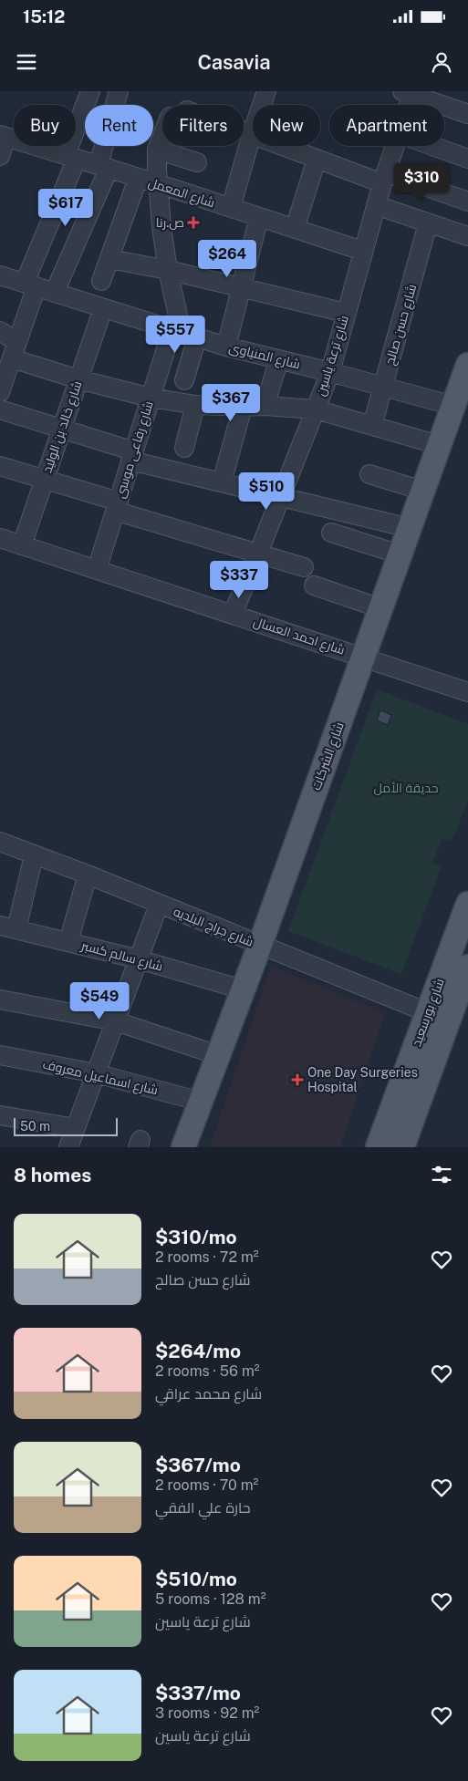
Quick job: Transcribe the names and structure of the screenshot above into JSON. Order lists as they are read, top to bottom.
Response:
{
  "streets": {
    "main road": ["شارع الشركات", "شارع بورسعيد"],
    "street": [
      "شارع المعمل",
      "شارع حسن صالح",
      "شارع المنياوى",
      "شارع ترعة ياسين",
      "شارع خالد بن الوليد",
      "شارع رفاعى موسى",
      "شارع احمد العسال",
      "شارع جراج البلديه",
      "شارع سالم كسبر",
      "شارع اسماعيل معروف"
    ]
  },
  "crossings": [
    ["شارع المعمل", "شارع ترعة ياسين"],
    ["شارع حسن صالح", "شارع المنياوى"],
    ["شارع المنياوى", "شارع ترعة ياسين"],
    ["شارع المنياوى", "شارع خالد بن الوليد"],
    ["شارع المنياوى", "شارع رفاعى موسى"],
    ["شارع المنياوى", "شارع الشركات"],
    ["شارع ترعة ياسين", "شارع احمد العسال"],
    ["شارع خالد بن الوليد", "شارع احمد العسال"],
    ["شارع رفاعى موسى", "شارع احمد العسال"],
    ["شارع احمد العسال", "شارع الشركات"],
    ["شارع الشركات", "شارع جراج البلديه"],
    ["شارع الشركات", "شارع سالم كسبر"],
    ["شارع الشركات", "شارع اسماعيل معروف"],
    ["شارع جراج البلديه", "شارع بورسعيد"]
  ],
  "parks": ["حديقة الأمل"],
  "places": {
    "health": ["ص.رنا", "One Day Surgeries Hospital"]
  },
  "scale_bar": "50 m",
  "page": {
    "status": "15:12",
    "header": "Casavia",
    "chip": [
      "Buy",
      "Rent",
      "Filters",
      "New",
      "Apartment"
    ],
    "price": [
      "$310",
      "$617",
      "$264",
      "$557",
      "$367",
      "$510",
      "$337",
      "$549"
    ],
    "scale": "50 m",
    "heading": "8 homes",
    "list": [
      {
        "name": "$310/mo",
        "note": "2 rooms · 72 m² · شارع حسن صالح"
      },
      {
        "name": "$264/mo",
        "note": "2 rooms · 56 m² · شارع محمد عراقي"
      },
      {
        "name": "$367/mo",
        "note": "2 rooms · 70 m² · حارة علي الفقي"
      },
      {
        "name": "$510/mo",
        "note": "5 rooms · 128 m² · شارع ترعة ياسين"
      },
      {
        "name": "$337/mo",
        "note": "3 rooms · 92 m² · شارع ترعة ياسين"
      }
    ]
  }
}
